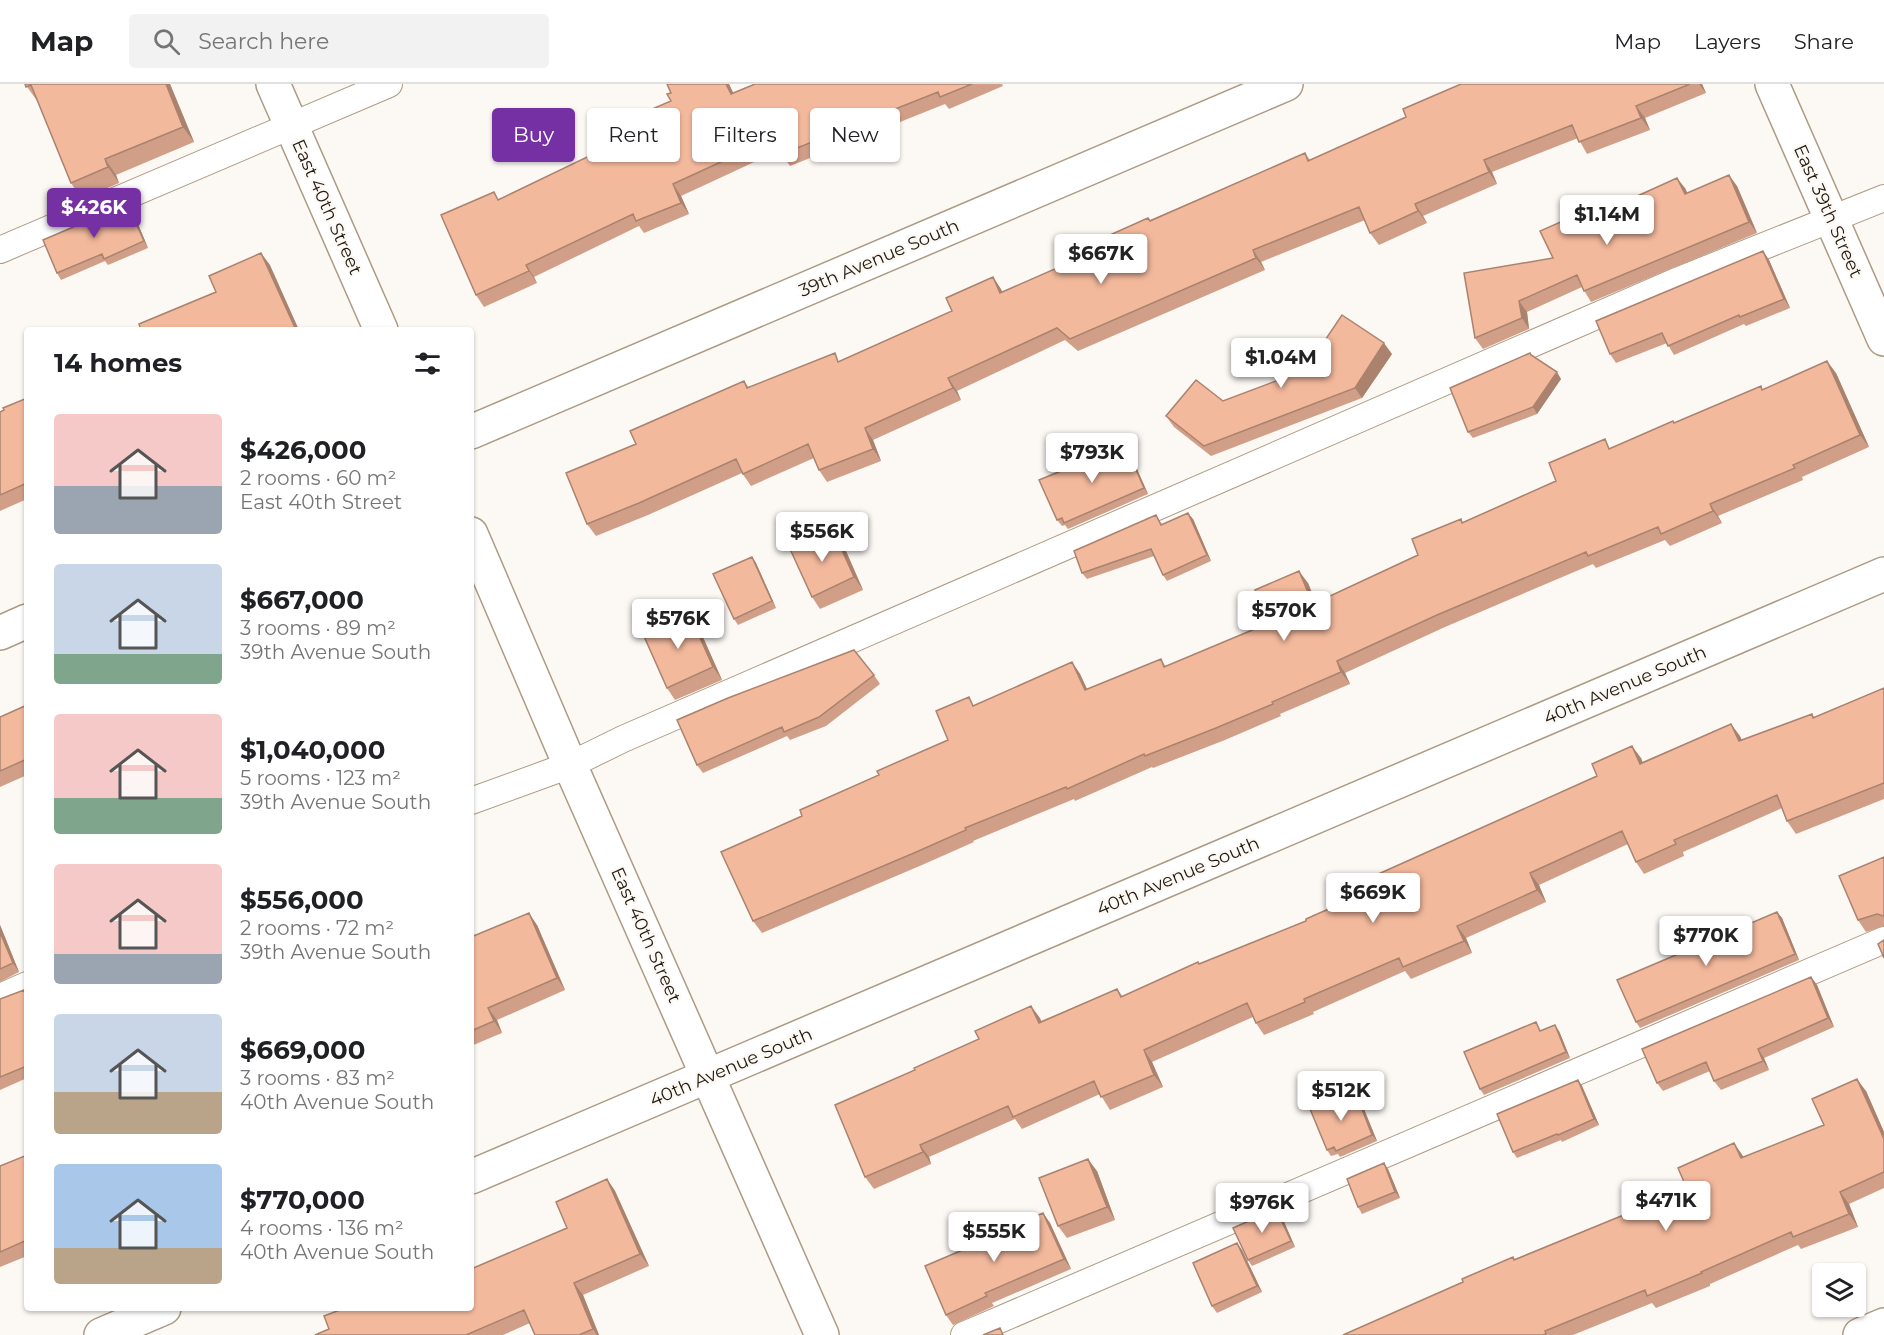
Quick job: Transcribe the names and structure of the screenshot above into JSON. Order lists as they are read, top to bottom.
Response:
{
  "streets": {
    "street": [
      "East 40th Street",
      "East 39th Street",
      "39th Avenue South",
      "40th Avenue South"
    ]
  },
  "crossings": [
    ["East 40th Street", "40th Avenue South"]
  ],
  "page": {
    "header": "Map",
    "search": "Search here",
    "nav": ["Map", "Layers", "Share"],
    "chip": [
      "Buy",
      "Rent",
      "Filters",
      "New"
    ],
    "price": [
      "$426K",
      "$1.14M",
      "$667K",
      "$1.04M",
      "$793K",
      "$556K",
      "$570K",
      "$576K",
      "$669K",
      "$770K",
      "$512K",
      "$471K",
      "$976K",
      "$555K"
    ],
    "heading": "14 homes",
    "list": [
      {
        "name": "$426,000",
        "note": "2 rooms · 60 m² · East 40th Street"
      },
      {
        "name": "$667,000",
        "note": "3 rooms · 89 m² · 39th Avenue South"
      },
      {
        "name": "$1,040,000",
        "note": "5 rooms · 123 m² · 39th Avenue South"
      },
      {
        "name": "$556,000",
        "note": "2 rooms · 72 m² · 39th Avenue South"
      },
      {
        "name": "$669,000",
        "note": "3 rooms · 83 m² · 40th Avenue South"
      },
      {
        "name": "$770,000",
        "note": "4 rooms · 136 m² · 40th Avenue South"
      }
    ]
  }
}
